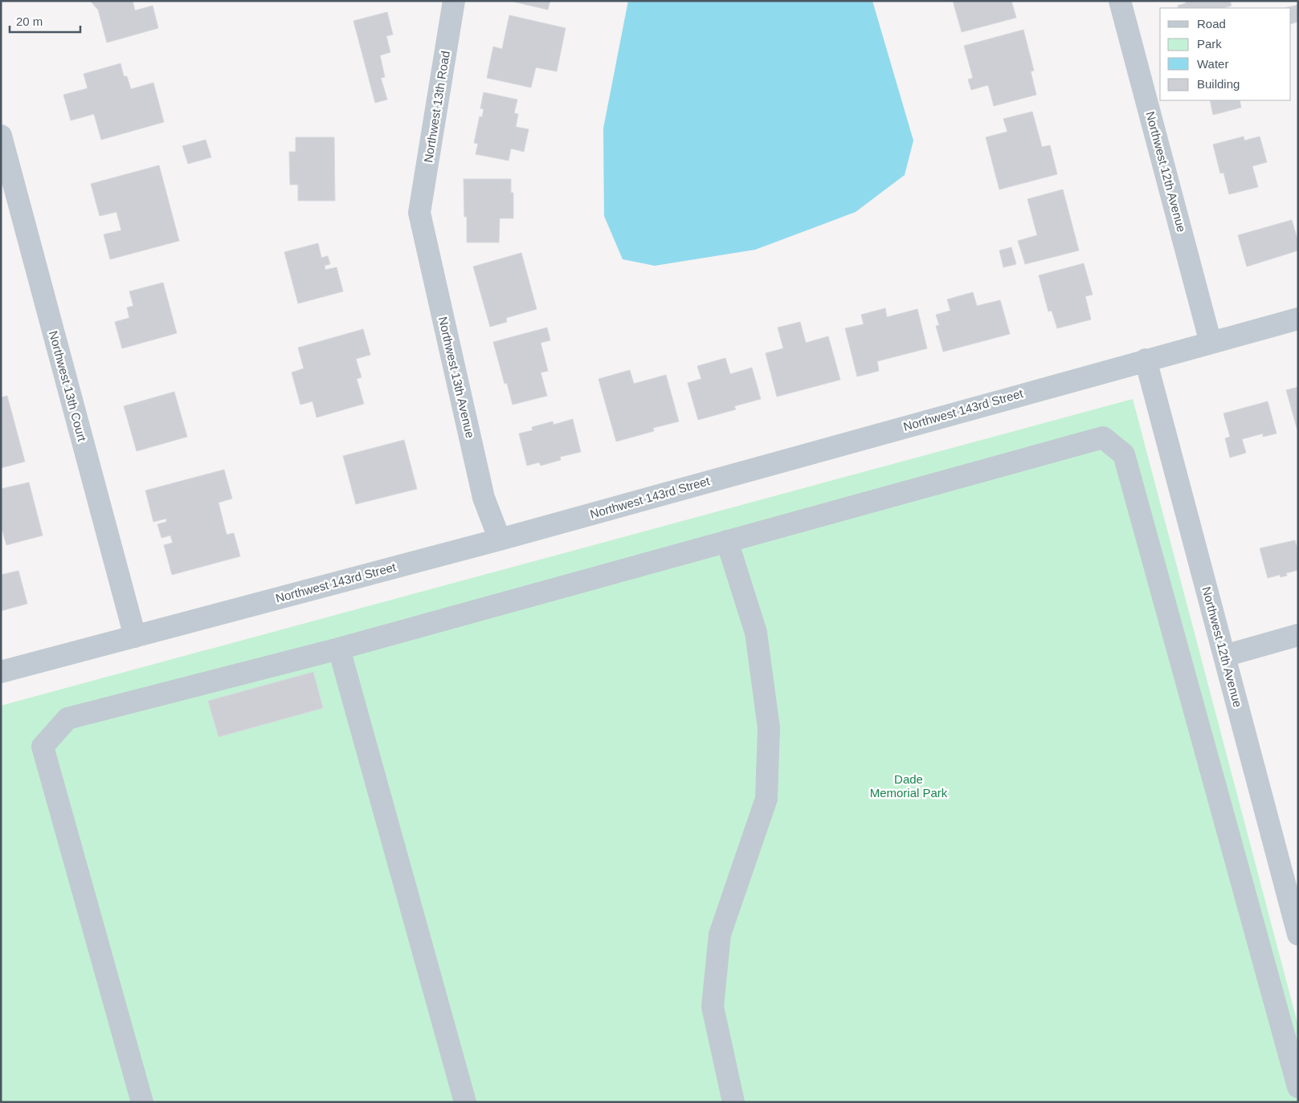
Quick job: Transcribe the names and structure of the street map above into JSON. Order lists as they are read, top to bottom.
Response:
{
  "streets": {
    "street": [
      "Northwest 13th Road",
      "Northwest 12th Avenue",
      "Northwest 13th Avenue",
      "Northwest 13th Court",
      "Northwest 143rd Street"
    ]
  },
  "crossings": [
    ["Northwest 13th Road", "Northwest 13th Avenue"],
    ["Northwest 12th Avenue", "Northwest 143rd Street"],
    ["Northwest 13th Avenue", "Northwest 143rd Street"],
    ["Northwest 13th Court", "Northwest 143rd Street"]
  ],
  "parks": ["Dade Memorial Park"],
  "legend": [
    "Road",
    "Park",
    "Water",
    "Building"
  ],
  "scale_bar": "20 m"
}
